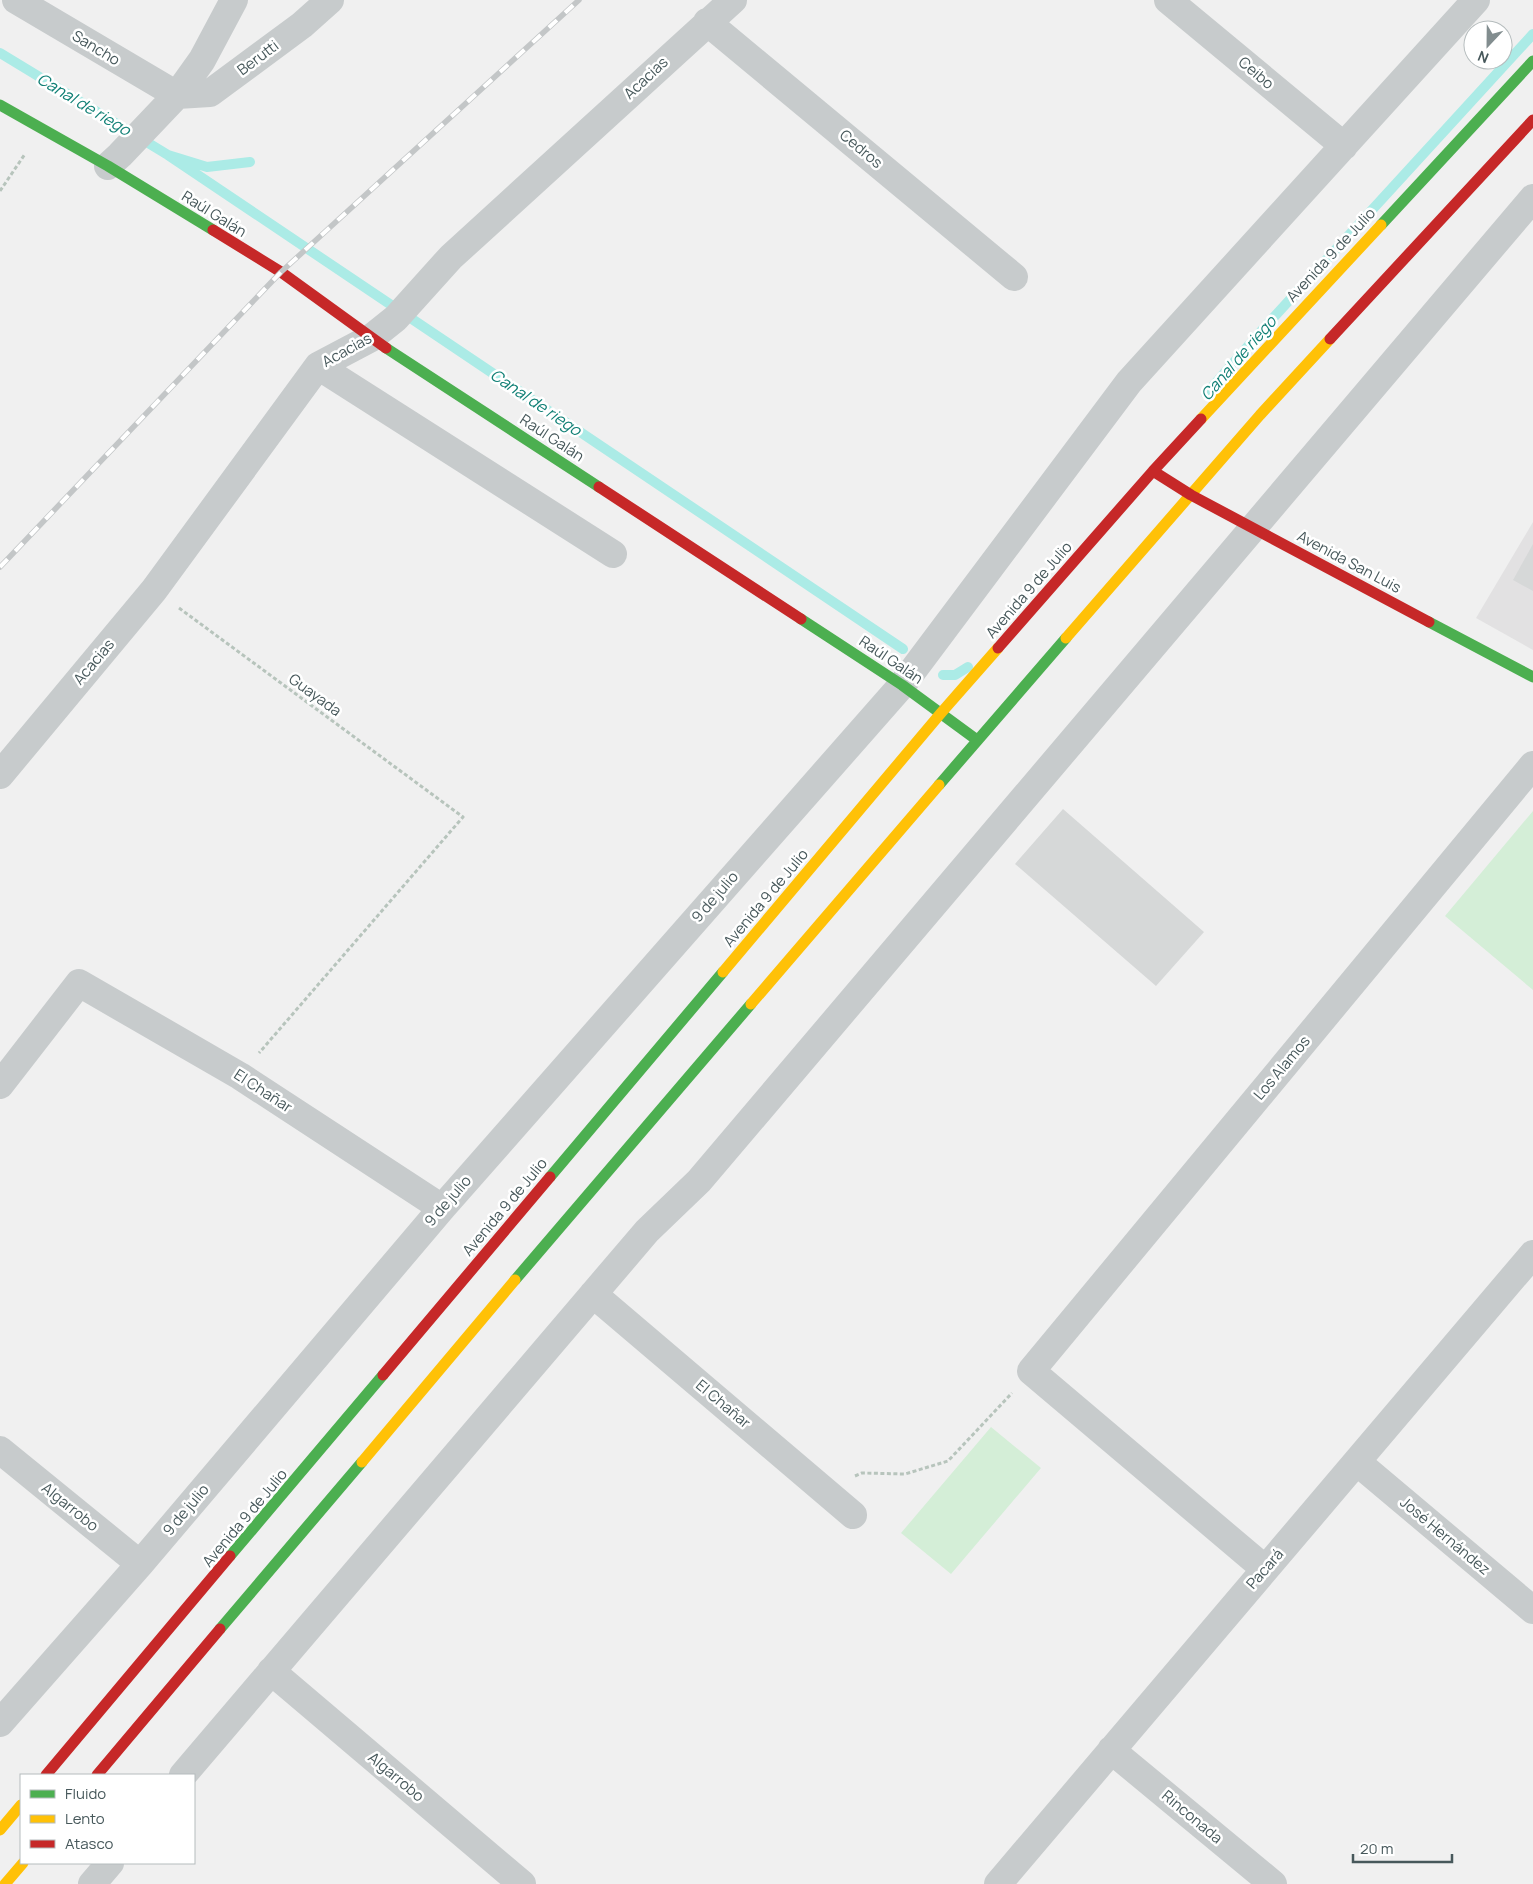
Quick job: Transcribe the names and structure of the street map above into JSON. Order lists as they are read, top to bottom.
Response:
{
  "streets": {
    "main road": ["Raúl Galán", "Avenida 9 de Julio", "Avenida San Luis"],
    "street": [
      "Sancho",
      "Berutti",
      "Ceibo",
      "Acacias",
      "Cedros",
      "9 de julio",
      "Los Alamos",
      "El Chañar",
      "Algarrobo",
      "José Hernández",
      "Pacará",
      "Rinconada"
    ],
    "path": ["Guayada"]
  },
  "crossings": [
    ["Sancho", "Berutti"],
    ["Ceibo", "9 de julio"],
    ["Acacias", "Cedros"],
    ["Acacias", "Raúl Galán"],
    ["Acacias", "Guayada"],
    ["Raúl Galán", "Avenida 9 de Julio"],
    ["Raúl Galán", "9 de julio"],
    ["Avenida 9 de Julio", "Avenida San Luis"],
    ["Guayada", "El Chañar"],
    ["9 de julio", "El Chañar"],
    ["9 de julio", "Algarrobo"],
    ["José Hernández", "Pacará"],
    ["Pacará", "Rinconada"]
  ],
  "water": ["Canal de riego"],
  "legend": ["Fluido", "Lento", "Atasco"],
  "scale_bar": "20 m",
  "north": "bottom"
}
